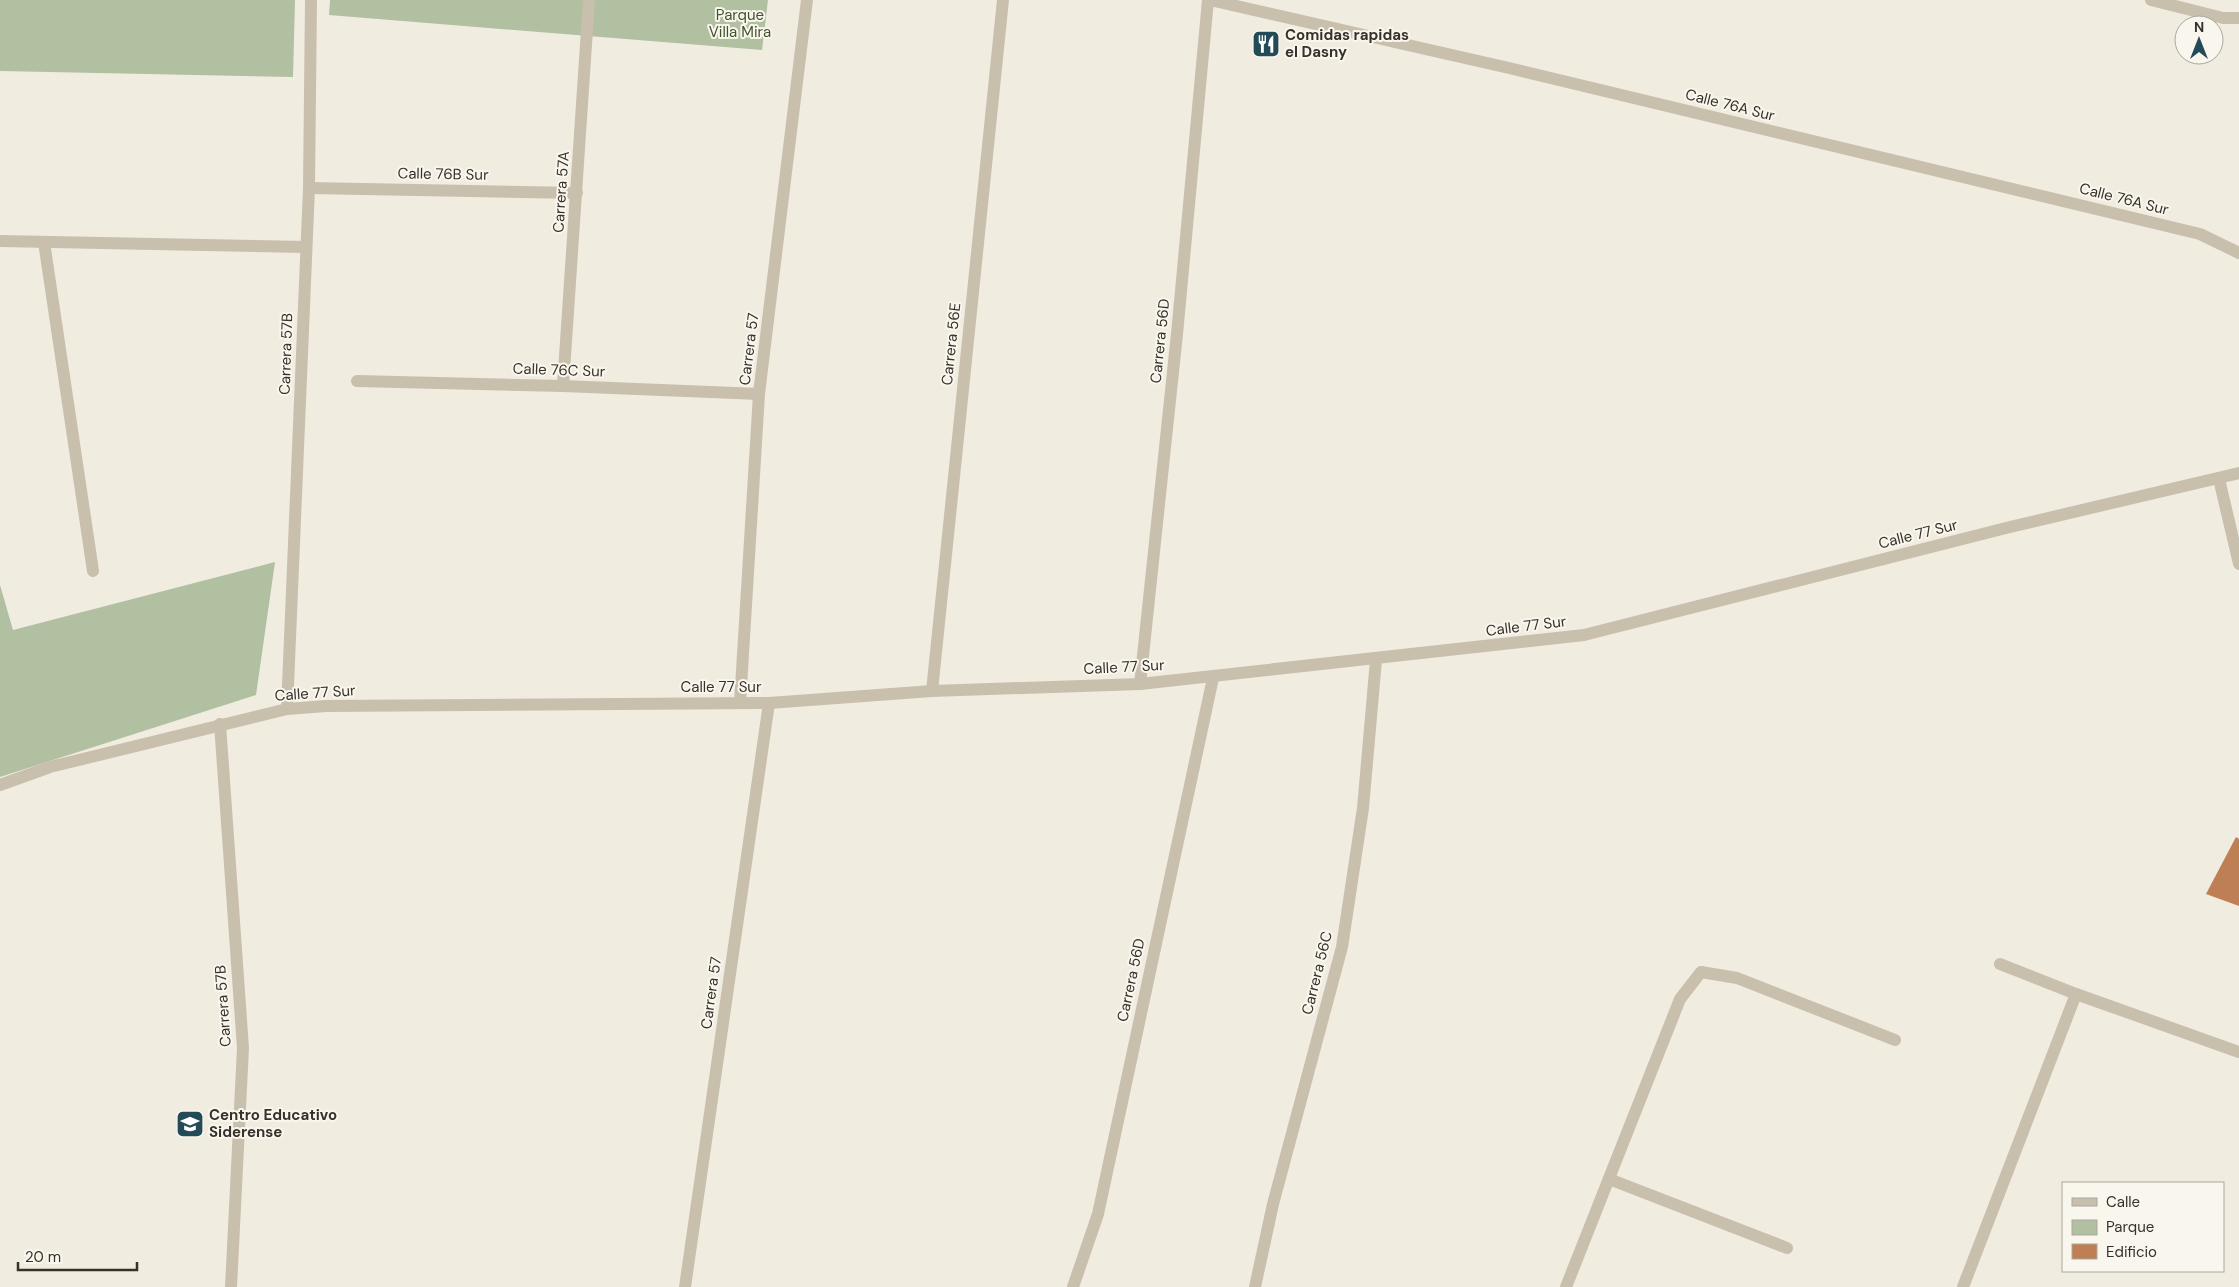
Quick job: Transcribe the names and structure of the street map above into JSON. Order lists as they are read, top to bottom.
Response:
{
  "streets": {
    "street": [
      "Calle 76A Sur",
      "Calle 76B Sur",
      "Carrera 57A",
      "Carrera 56D",
      "Carrera 56E",
      "Carrera 57",
      "Carrera 57B",
      "Calle 76C Sur",
      "Calle 77 Sur",
      "Carrera 56C"
    ]
  },
  "crossings": [
    ["Calle 76A Sur", "Carrera 56D"],
    ["Calle 76B Sur", "Carrera 57A"],
    ["Calle 76B Sur", "Carrera 57B"],
    ["Carrera 57A", "Calle 76C Sur"],
    ["Carrera 56D", "Calle 77 Sur"],
    ["Carrera 56E", "Calle 77 Sur"],
    ["Carrera 57", "Calle 76C Sur"],
    ["Carrera 57", "Calle 77 Sur"],
    ["Carrera 57B", "Calle 77 Sur"],
    ["Calle 77 Sur", "Carrera 56C"]
  ],
  "parks": ["Parque Villa Mira"],
  "places": {
    "restaurant": ["Comidas rapidas el Dasny"],
    "school or university": ["Centro Educativo Siderense"]
  },
  "legend": ["Calle", "Parque", "Edificio"],
  "scale_bar": "20 m",
  "north": "top"
}
